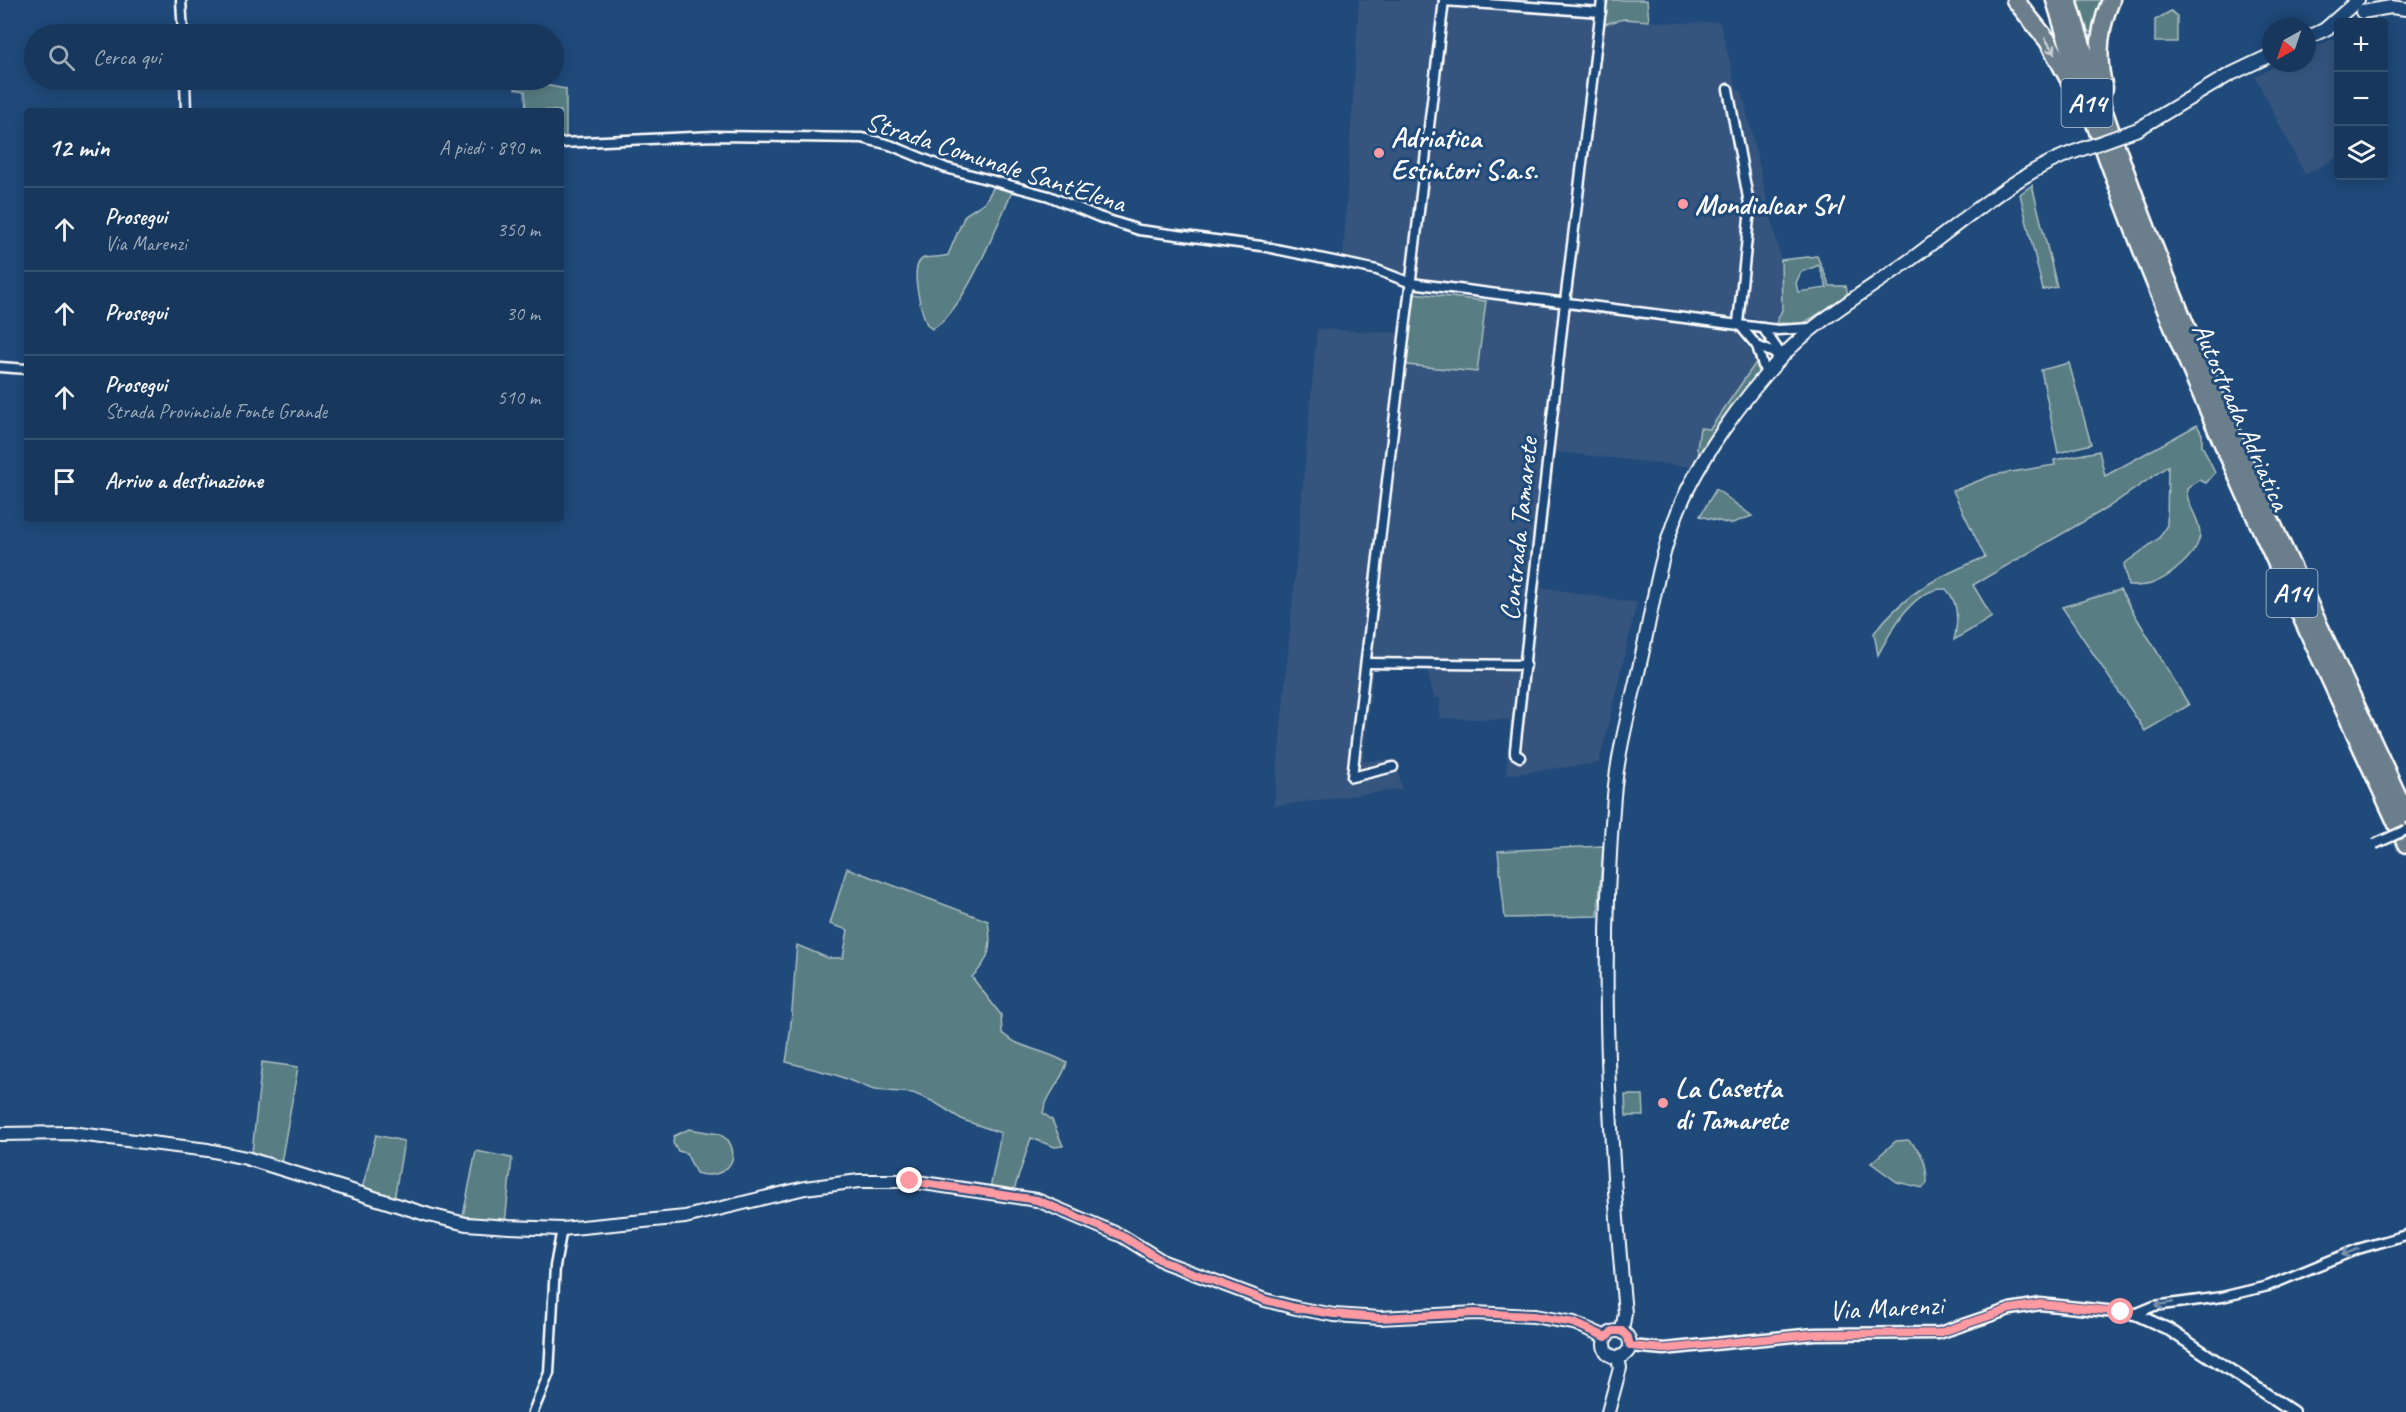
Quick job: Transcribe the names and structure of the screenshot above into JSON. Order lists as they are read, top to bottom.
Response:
{
  "streets": {
    "highway": ["A14", "Autostrada Adriatica"],
    "street": ["Strada Comunale Sant'Elena", "Contrada Tamarete", "Via Marenzi"]
  },
  "crossings": [
    ["Strada Comunale Sant'Elena", "Contrada Tamarete"]
  ],
  "places": ["Adriatica Estintori S.a.s.", "Mondialcar Srl", "La Casetta di Tamarete"],
  "north": "bottom left",
  "page": {
    "map_buttons": ["+", "−"],
    "search": "Cerca qui",
    "heading": ["12 min", "A piedi · 890 m"],
    "list": [
      ["Prosegui", "Via Marenzi", "350 m"],
      ["Prosegui", "30 m"],
      ["Prosegui", "Strada Provinciale Fonte Grande", "510 m"],
      "Arrivo a destinazione"
    ]
  }
}
